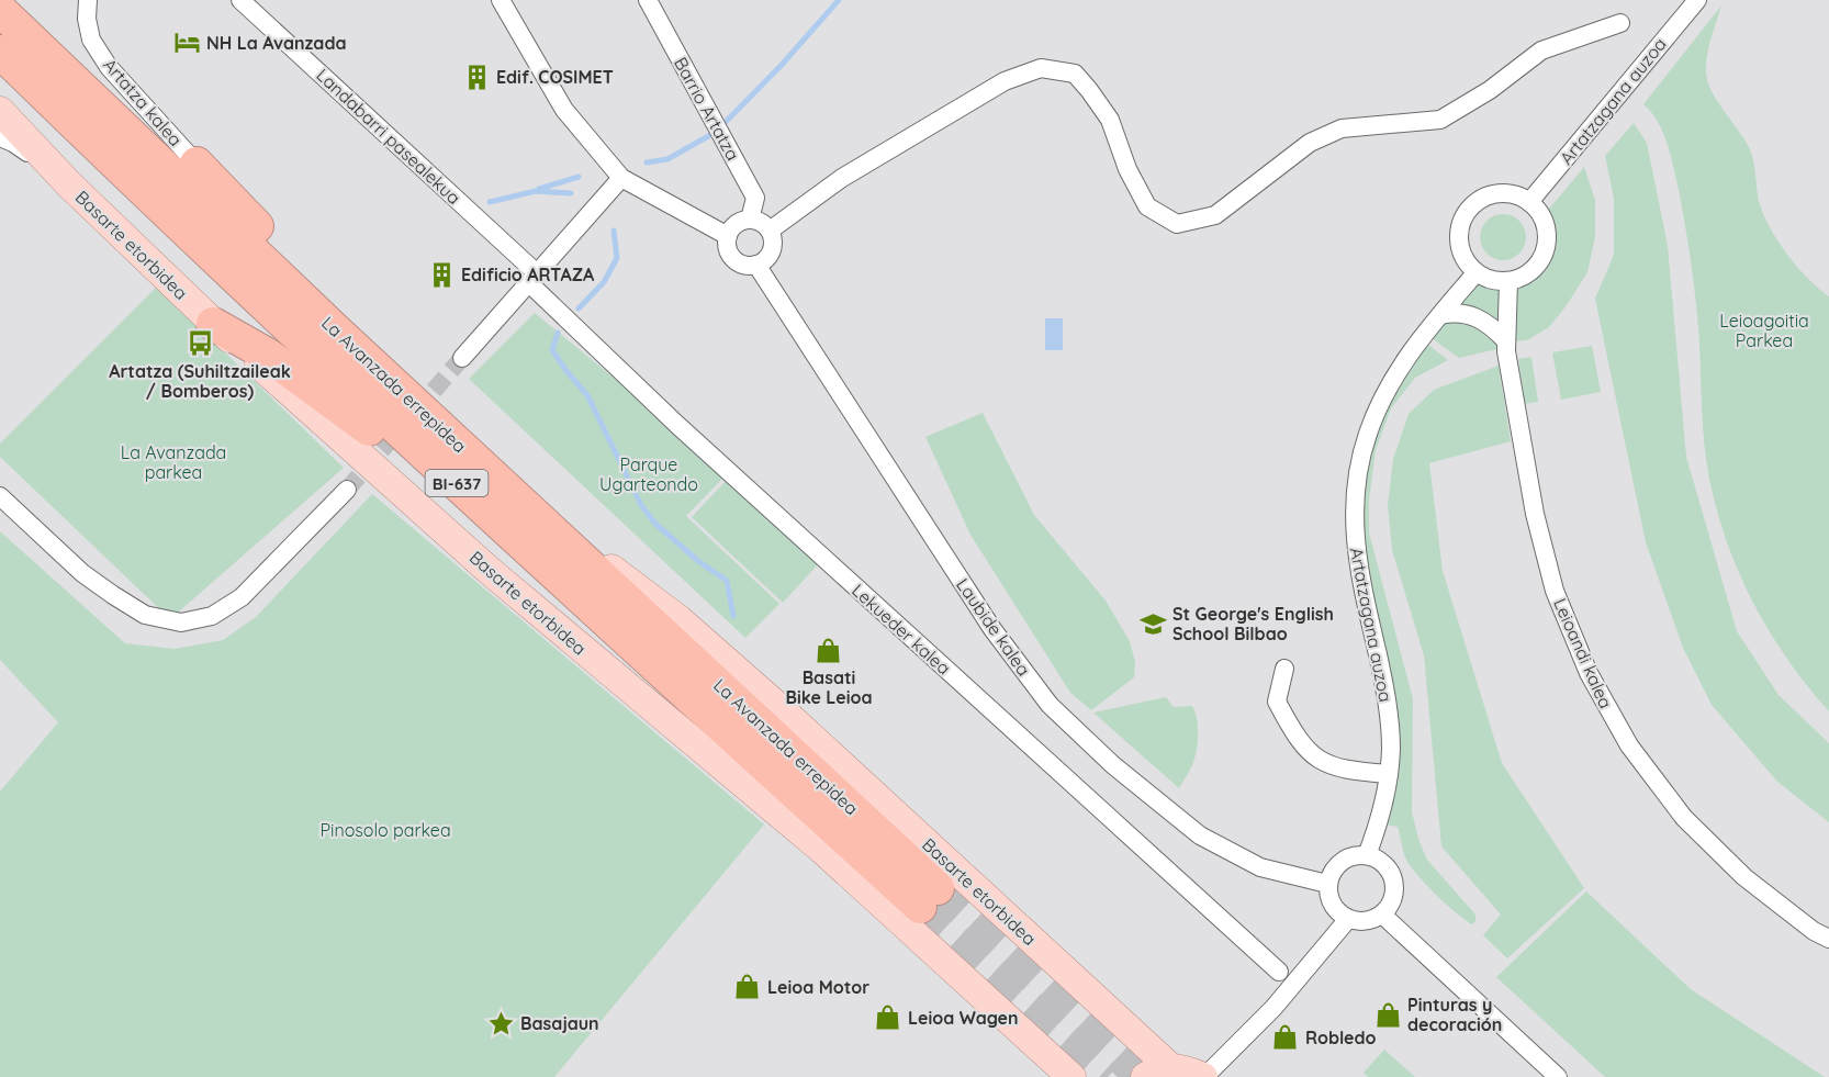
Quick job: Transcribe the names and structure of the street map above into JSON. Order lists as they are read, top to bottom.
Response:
{
  "streets": {
    "highway": ["La Avanzada errepidea", "BI-637"],
    "main road": ["Basarte etorbidea"],
    "street": [
      "Artatzagana auzoa",
      "Artatza kalea",
      "Barrio Artatza",
      "Landabarri pasealekua",
      "Laubide kalea",
      "Lekueder kalea",
      "Leioandi kalea"
    ]
  },
  "crossings": [
    ["Artatzagana auzoa", "Laubide kalea"],
    ["Artatzagana auzoa", "Leioandi kalea"],
    ["Barrio Artatza", "Laubide kalea"],
    ["Landabarri pasealekua", "Lekueder kalea"],
    ["Basarte etorbidea", "La Avanzada errepidea"]
  ],
  "parks": [
    "Leioagoitia Parkea",
    "La Avanzada parkea",
    "Parque Ugarteondo",
    "Pinosolo parkea"
  ],
  "places": {
    "hotel": ["NH La Avanzada"],
    "building": ["Edif. COSIMET", "Edificio ARTAZA"],
    "bus stop": ["Artatza (Suhiltzaileak / Bomberos)"],
    "school or university": ["St George's English School Bilbao"],
    "shop": [
      "Basati Bike Leioa",
      "Leioa Motor",
      "Pinturas y decoración",
      "Leioa Wagen",
      "Robledo"
    ],
    "place": ["Basajaun"]
  }
}
